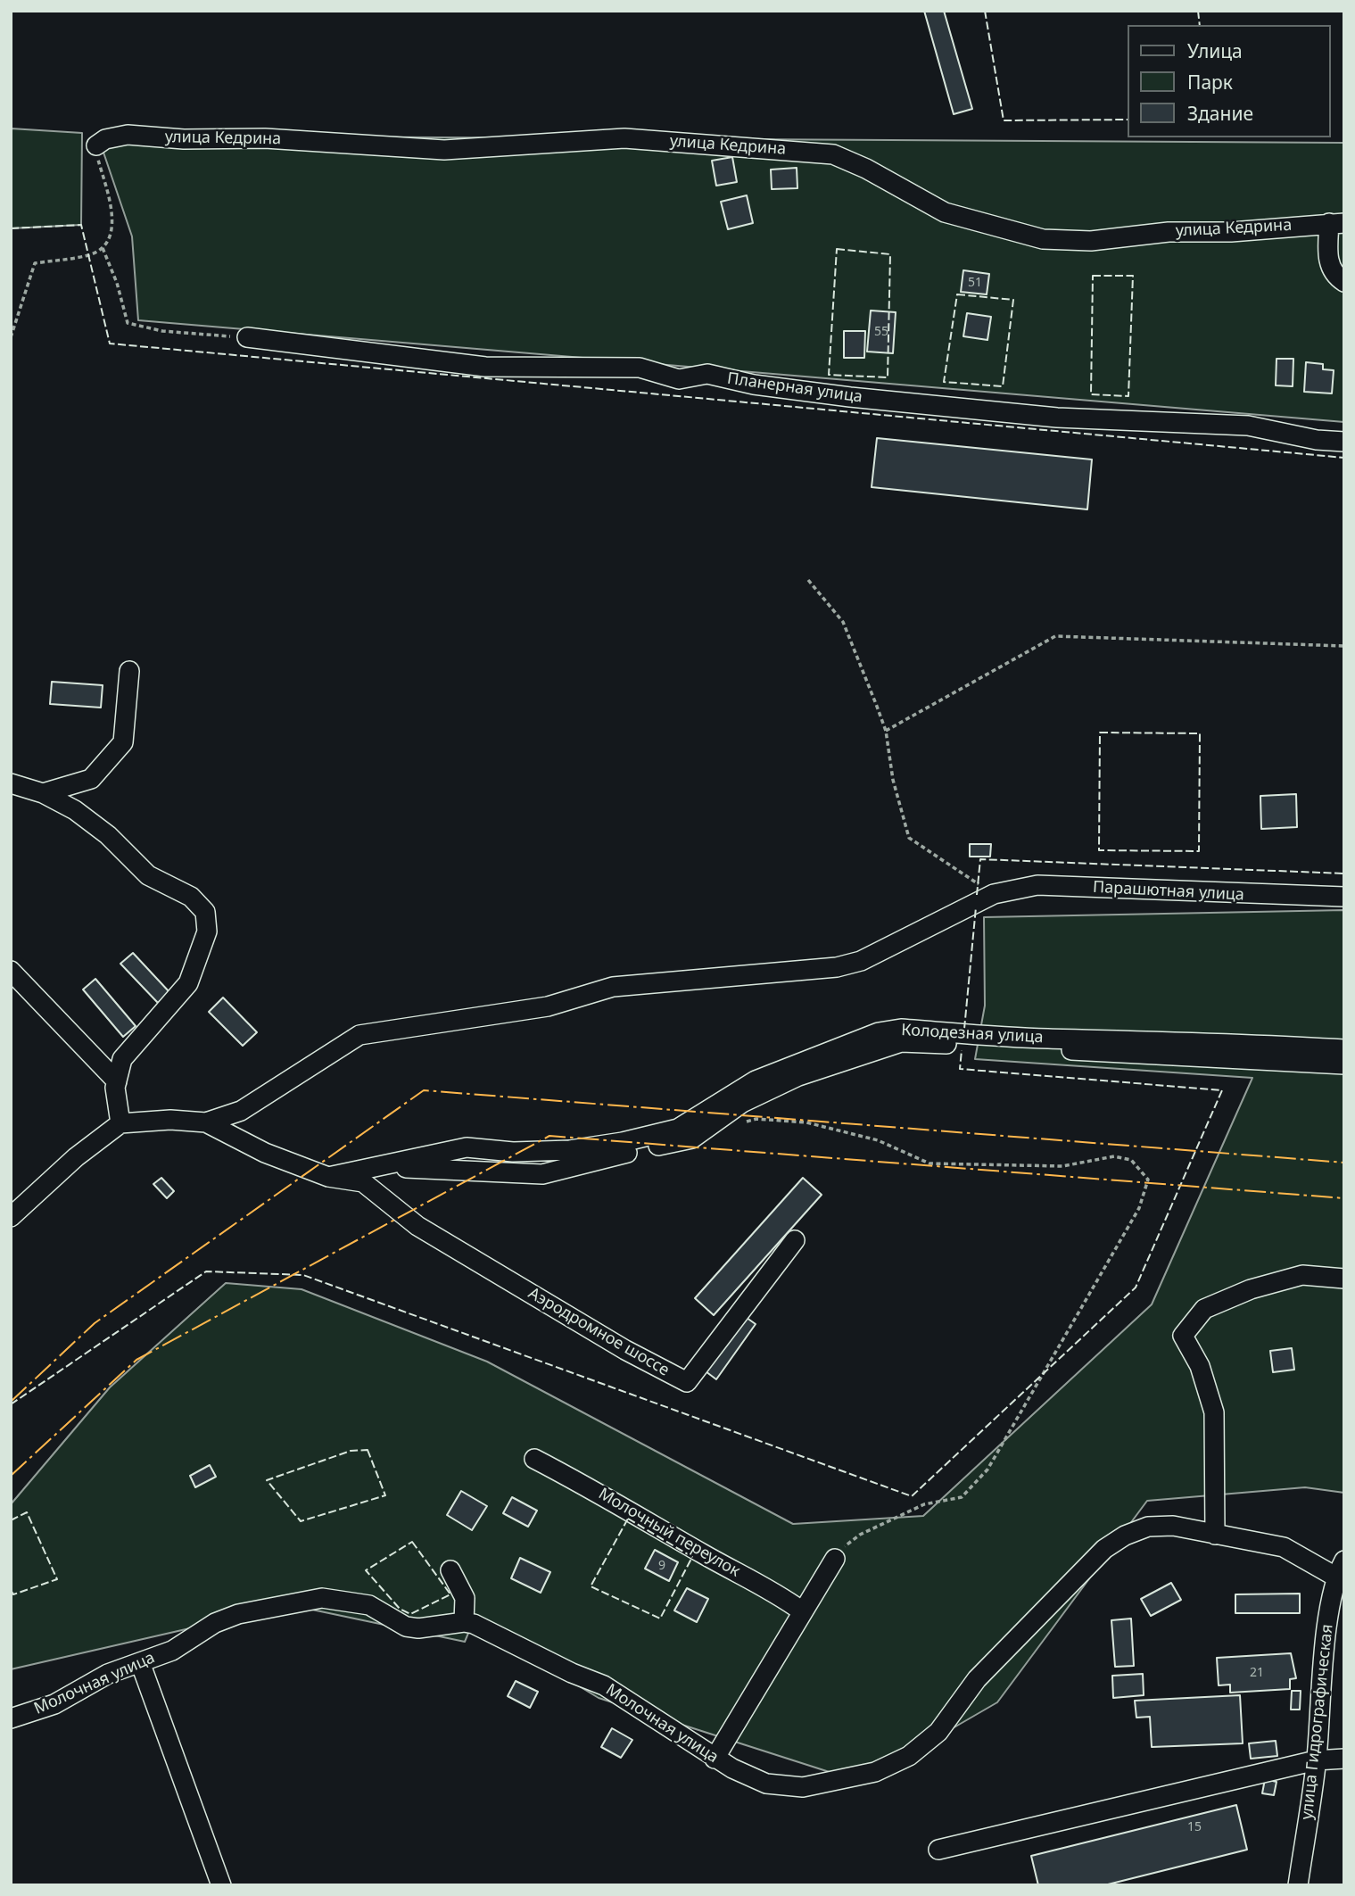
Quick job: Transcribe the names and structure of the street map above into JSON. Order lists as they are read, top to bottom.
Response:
{
  "streets": {
    "street": [
      "улица Кедрина",
      "Планерная улица",
      "Парашютная улица",
      "Колодезная улица",
      "Аэродромное шоссе",
      "Молочный переулок",
      "Молочная улица",
      "улица Гидрографическая"
    ]
  },
  "crossings": [
    ["Колодезная улица", "Аэродромное шоссе"],
    ["Молочная улица", "улица Гидрографическая"]
  ],
  "house_numbers": [
    "51",
    "55",
    "9",
    "21",
    "15"
  ],
  "legend": ["Улица", "Парк", "Здание"]
}
